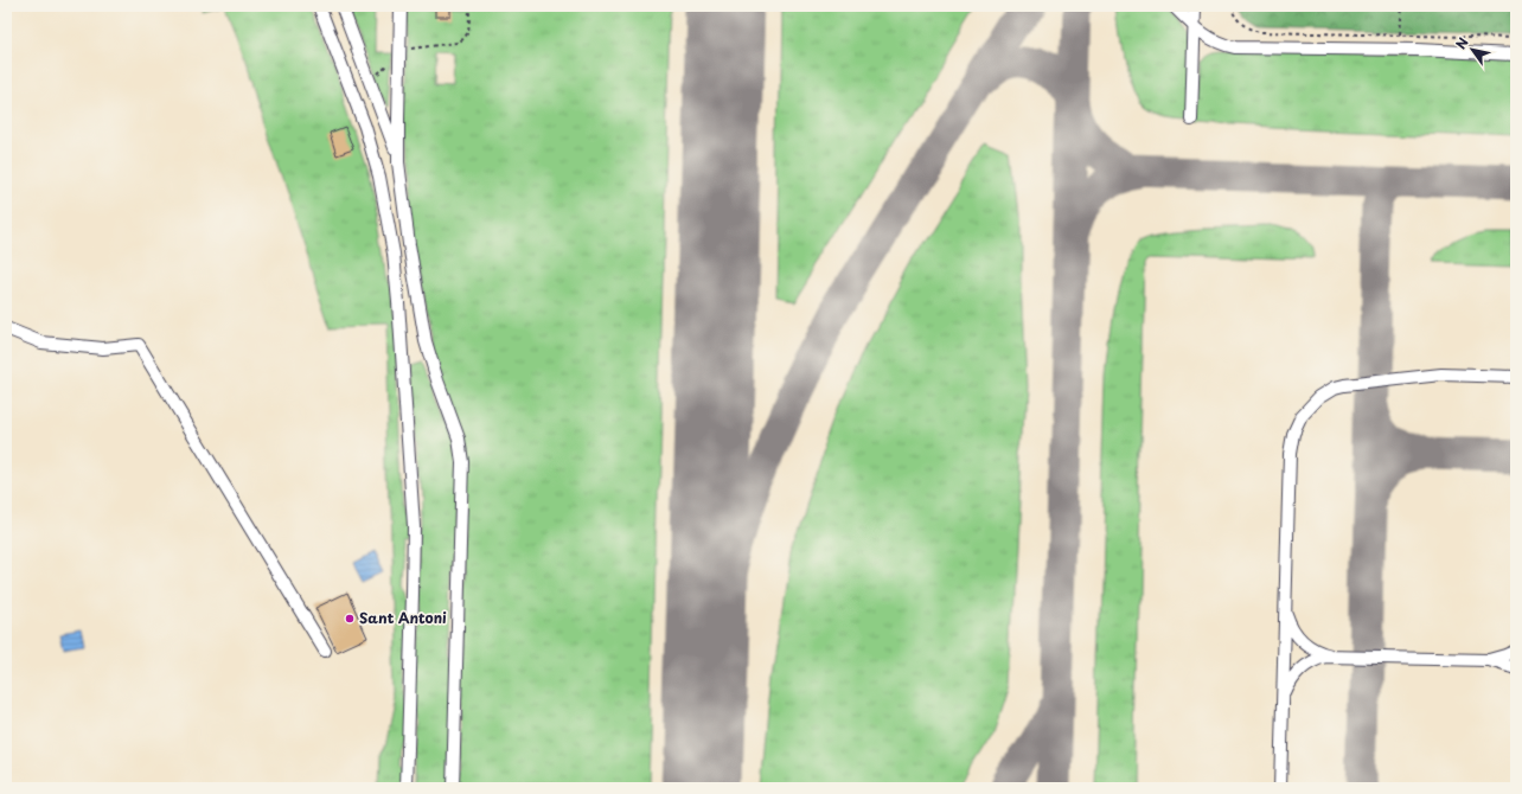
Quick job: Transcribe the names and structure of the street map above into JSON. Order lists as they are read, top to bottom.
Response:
{
  "places": ["Sant Antoni"],
  "north": "top left"
}
